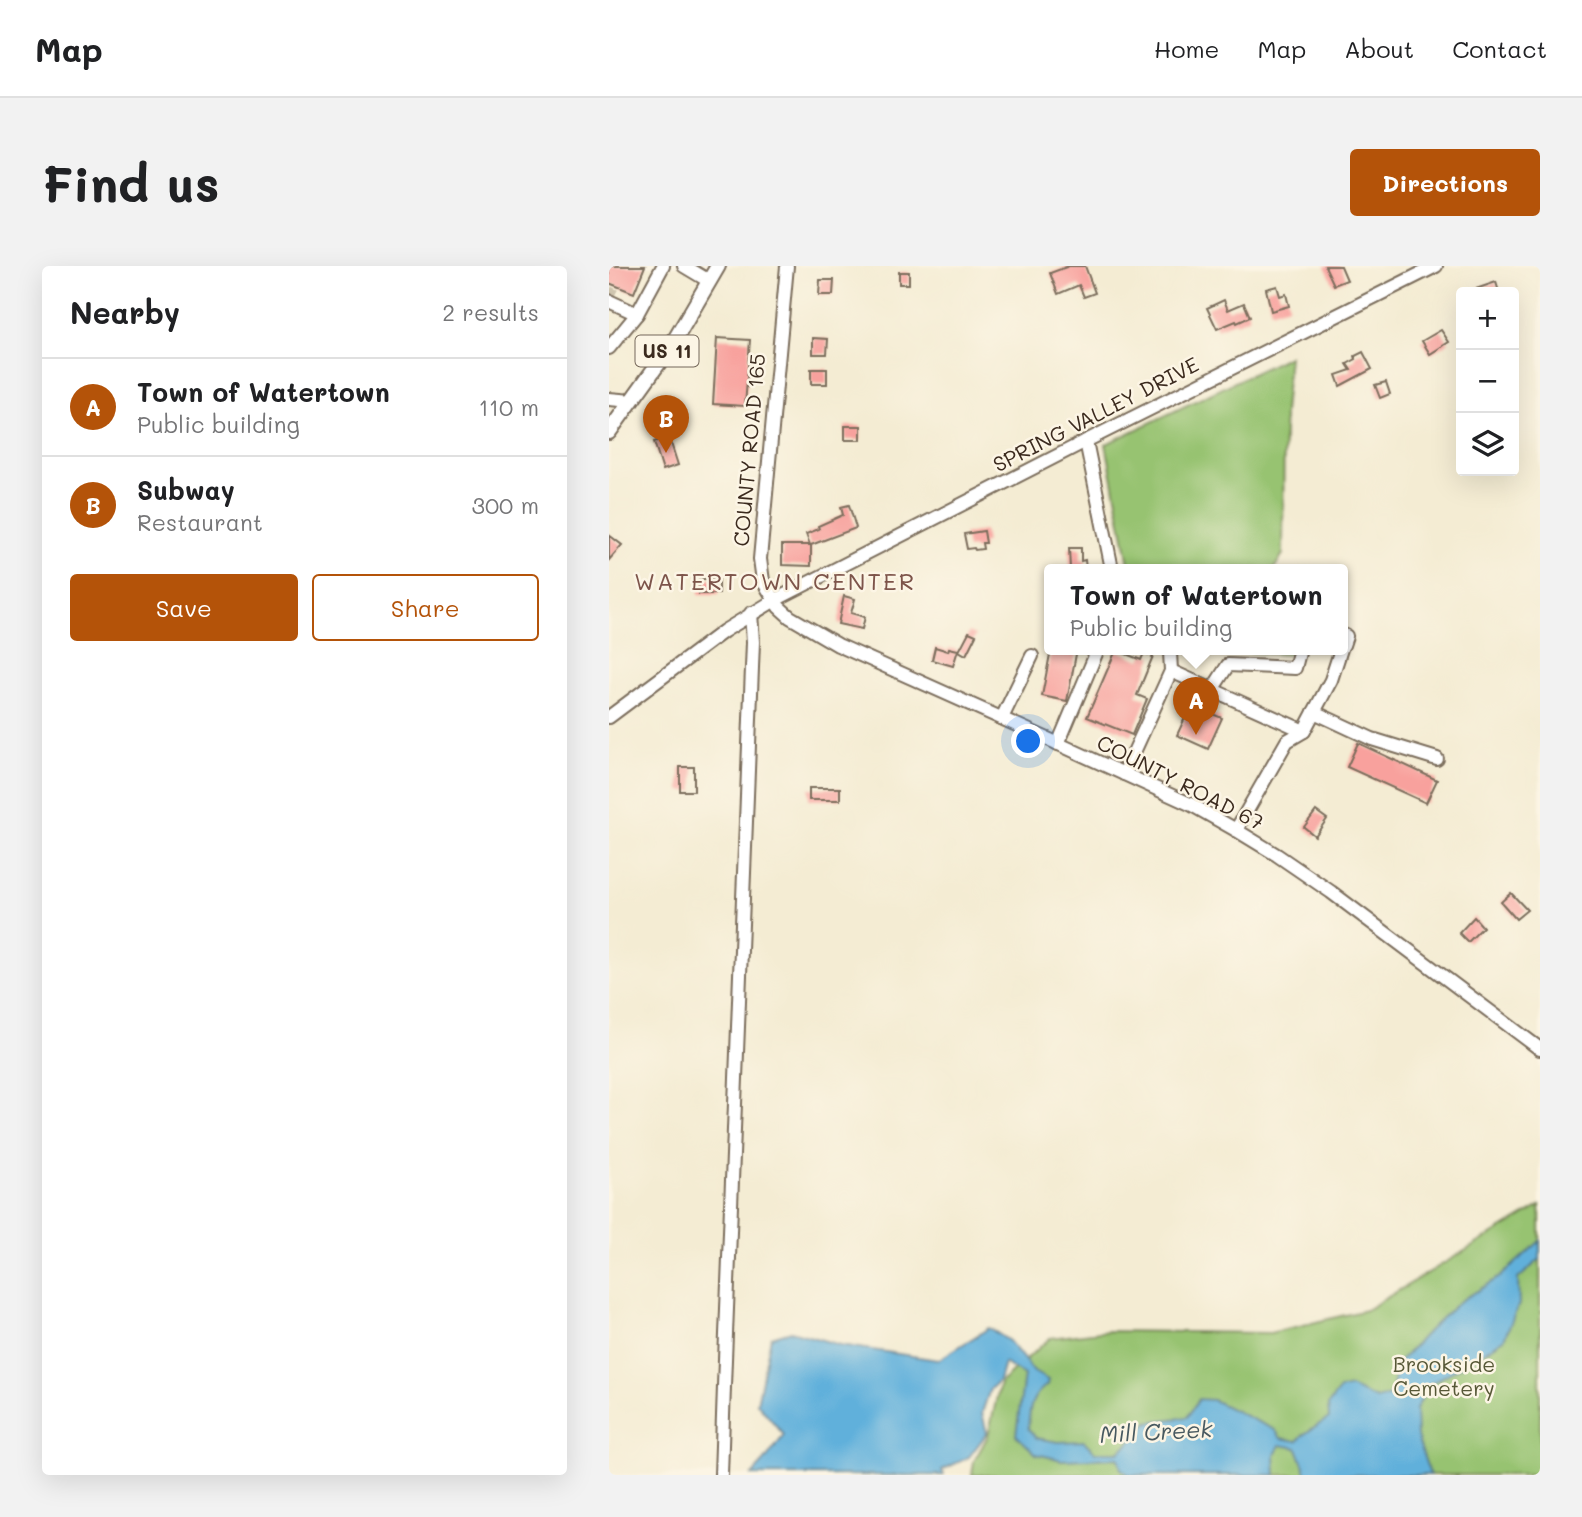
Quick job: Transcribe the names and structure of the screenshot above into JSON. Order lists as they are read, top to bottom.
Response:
{
  "streets": {
    "main road": ["US 11"],
    "street": ["SPRING VALLEY DRIVE", "COUNTY ROAD 165", "COUNTY ROAD 67"]
  },
  "crossings": [
    ["SPRING VALLEY DRIVE", "COUNTY ROAD 165"],
    ["SPRING VALLEY DRIVE", "COUNTY ROAD 67"],
    ["COUNTY ROAD 165", "COUNTY ROAD 67"]
  ],
  "districts": ["WATERTOWN CENTER"],
  "water": ["Mill Creek"],
  "parks": ["Brookside Cemetery"],
  "page": {
    "header": "Map",
    "nav": [
      "Home",
      "Map",
      "About",
      "Contact"
    ],
    "buttons": [
      "Directions",
      ["Save", "Share"]
    ],
    "title": "Find us",
    "heading": ["Nearby", "2 results"],
    "map_buttons": ["+", "−"],
    "list": [
      {
        "mark": "A",
        "name": "Town of Watertown",
        "note": "Public building",
        "value": "110 m"
      },
      {
        "mark": "B",
        "name": "Subway",
        "note": "Restaurant",
        "value": "300 m"
      }
    ],
    "pins": ["B", "A"],
    "popup": ["Town of Watertown", "Public building"]
  }
}
